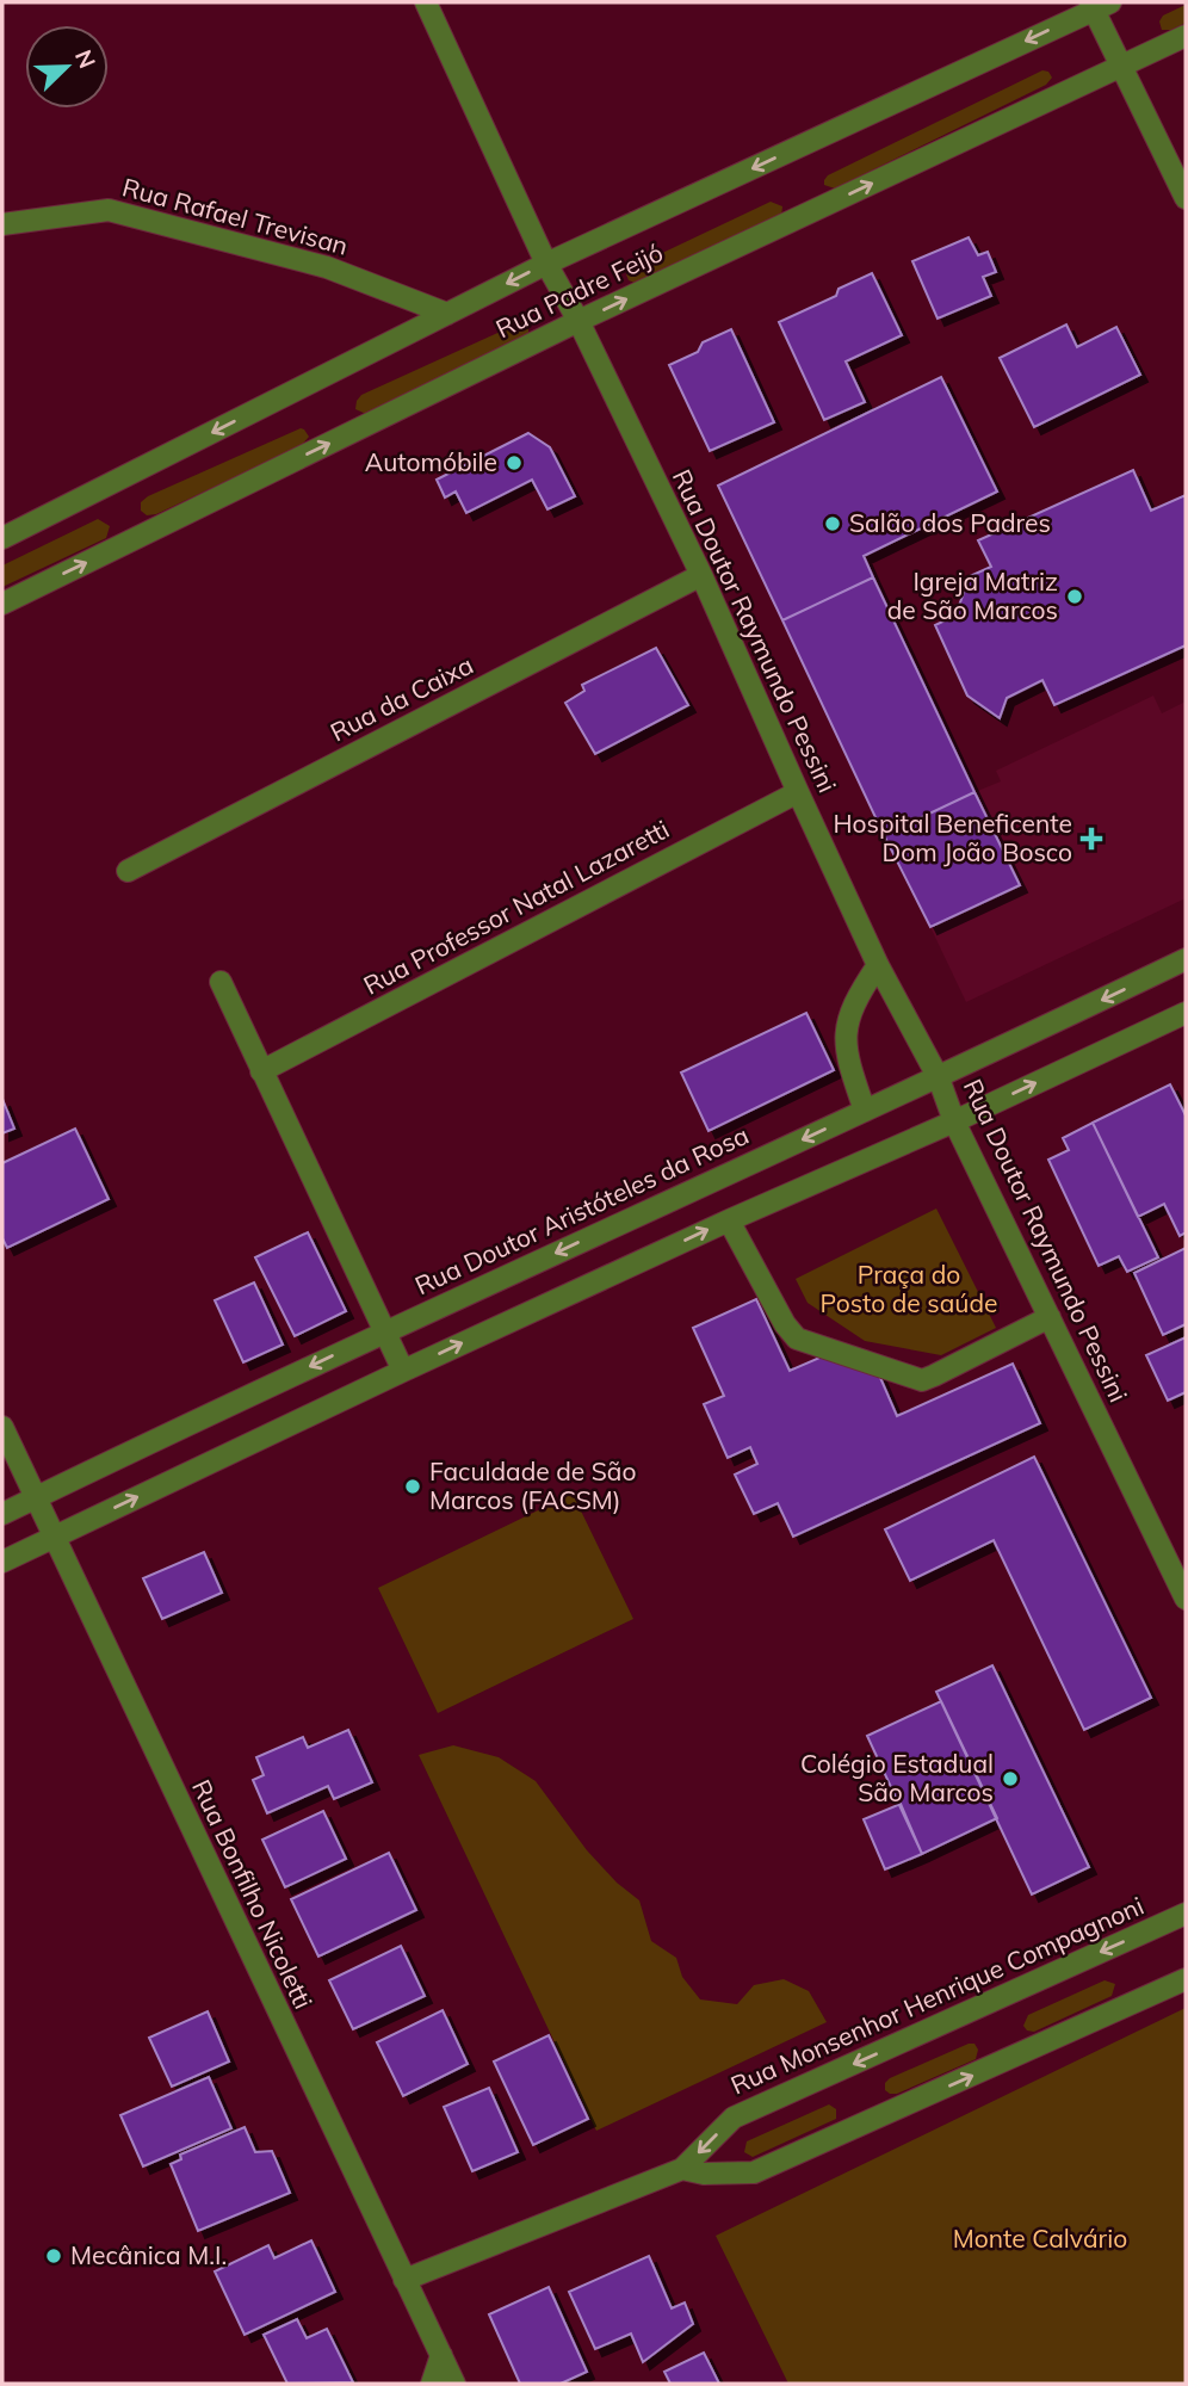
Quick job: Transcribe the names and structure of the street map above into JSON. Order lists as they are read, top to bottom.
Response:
{
  "streets": {
    "street": [
      "Rua Rafael Trevisan",
      "Rua Padre Feijó",
      "Rua Doutor Raymundo Pessini",
      "Rua da Caixa",
      "Rua Professor Natal Lazaretti",
      "Rua Doutor Aristóteles da Rosa",
      "Rua Bonfilho Nicoletti",
      "Rua Monsenhor Henrique Compagnoni"
    ]
  },
  "crossings": [
    ["Rua Rafael Trevisan", "Rua Padre Feijó"],
    ["Rua Padre Feijó", "Rua Doutor Raymundo Pessini"],
    ["Rua Doutor Raymundo Pessini", "Rua da Caixa"],
    ["Rua Doutor Raymundo Pessini", "Rua Professor Natal Lazaretti"],
    ["Rua Doutor Raymundo Pessini", "Rua Doutor Aristóteles da Rosa"],
    ["Rua Doutor Aristóteles da Rosa", "Rua Bonfilho Nicoletti"],
    ["Rua Bonfilho Nicoletti", "Rua Monsenhor Henrique Compagnoni"]
  ],
  "parks": ["Praça do Posto de saúde", "Monte Calvário"],
  "places": {
    "other": [
      "Automóbile",
      "Salão dos Padres",
      "Igreja Matriz de São Marcos",
      "Faculdade de São Marcos (FACSM)",
      "Colégio Estadual São Marcos",
      "Mecânica M.I."
    ],
    "health": ["Hospital Beneficente Dom João Bosco"]
  },
  "north": "top right"
}
